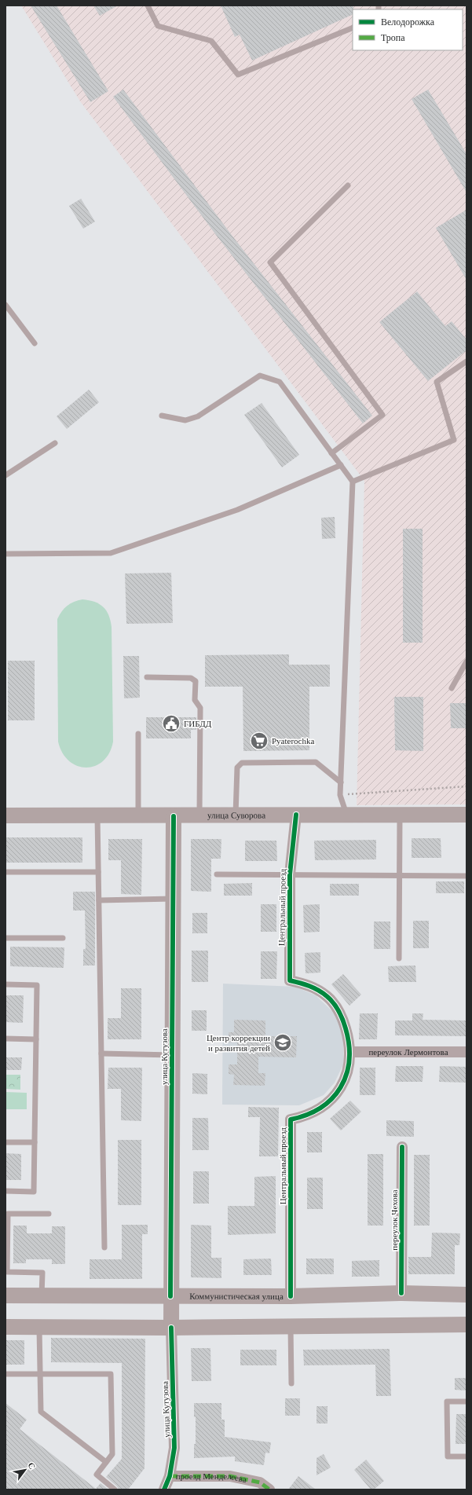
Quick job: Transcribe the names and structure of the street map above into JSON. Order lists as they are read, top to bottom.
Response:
{
  "streets": {
    "main road": ["улица Суворова", "улица Кутузова", "Коммунистическая улица"],
    "street": [
      "Центральный проезд",
      "переулок Лермонтова",
      "переулок Чехова",
      "проезд Менделеева"
    ]
  },
  "crossings": [
    ["улица Суворова", "Центральный проезд"],
    ["улица Суворова", "улица Кутузова"],
    ["Центральный проезд", "переулок Лермонтова"],
    ["Центральный проезд", "Коммунистическая улица"],
    ["улица Кутузова", "Коммунистическая улица"],
    ["улица Кутузова", "проезд Менделеева"],
    ["переулок Чехова", "Коммунистическая улица"]
  ],
  "places": {
    "public building": ["ГИБДД"],
    "supermarket": ["Pyaterochka"],
    "school or university": ["Центр коррекции и развития детей"]
  },
  "legend": ["Велодорожка", "Тропа"],
  "north": "top right"
}
